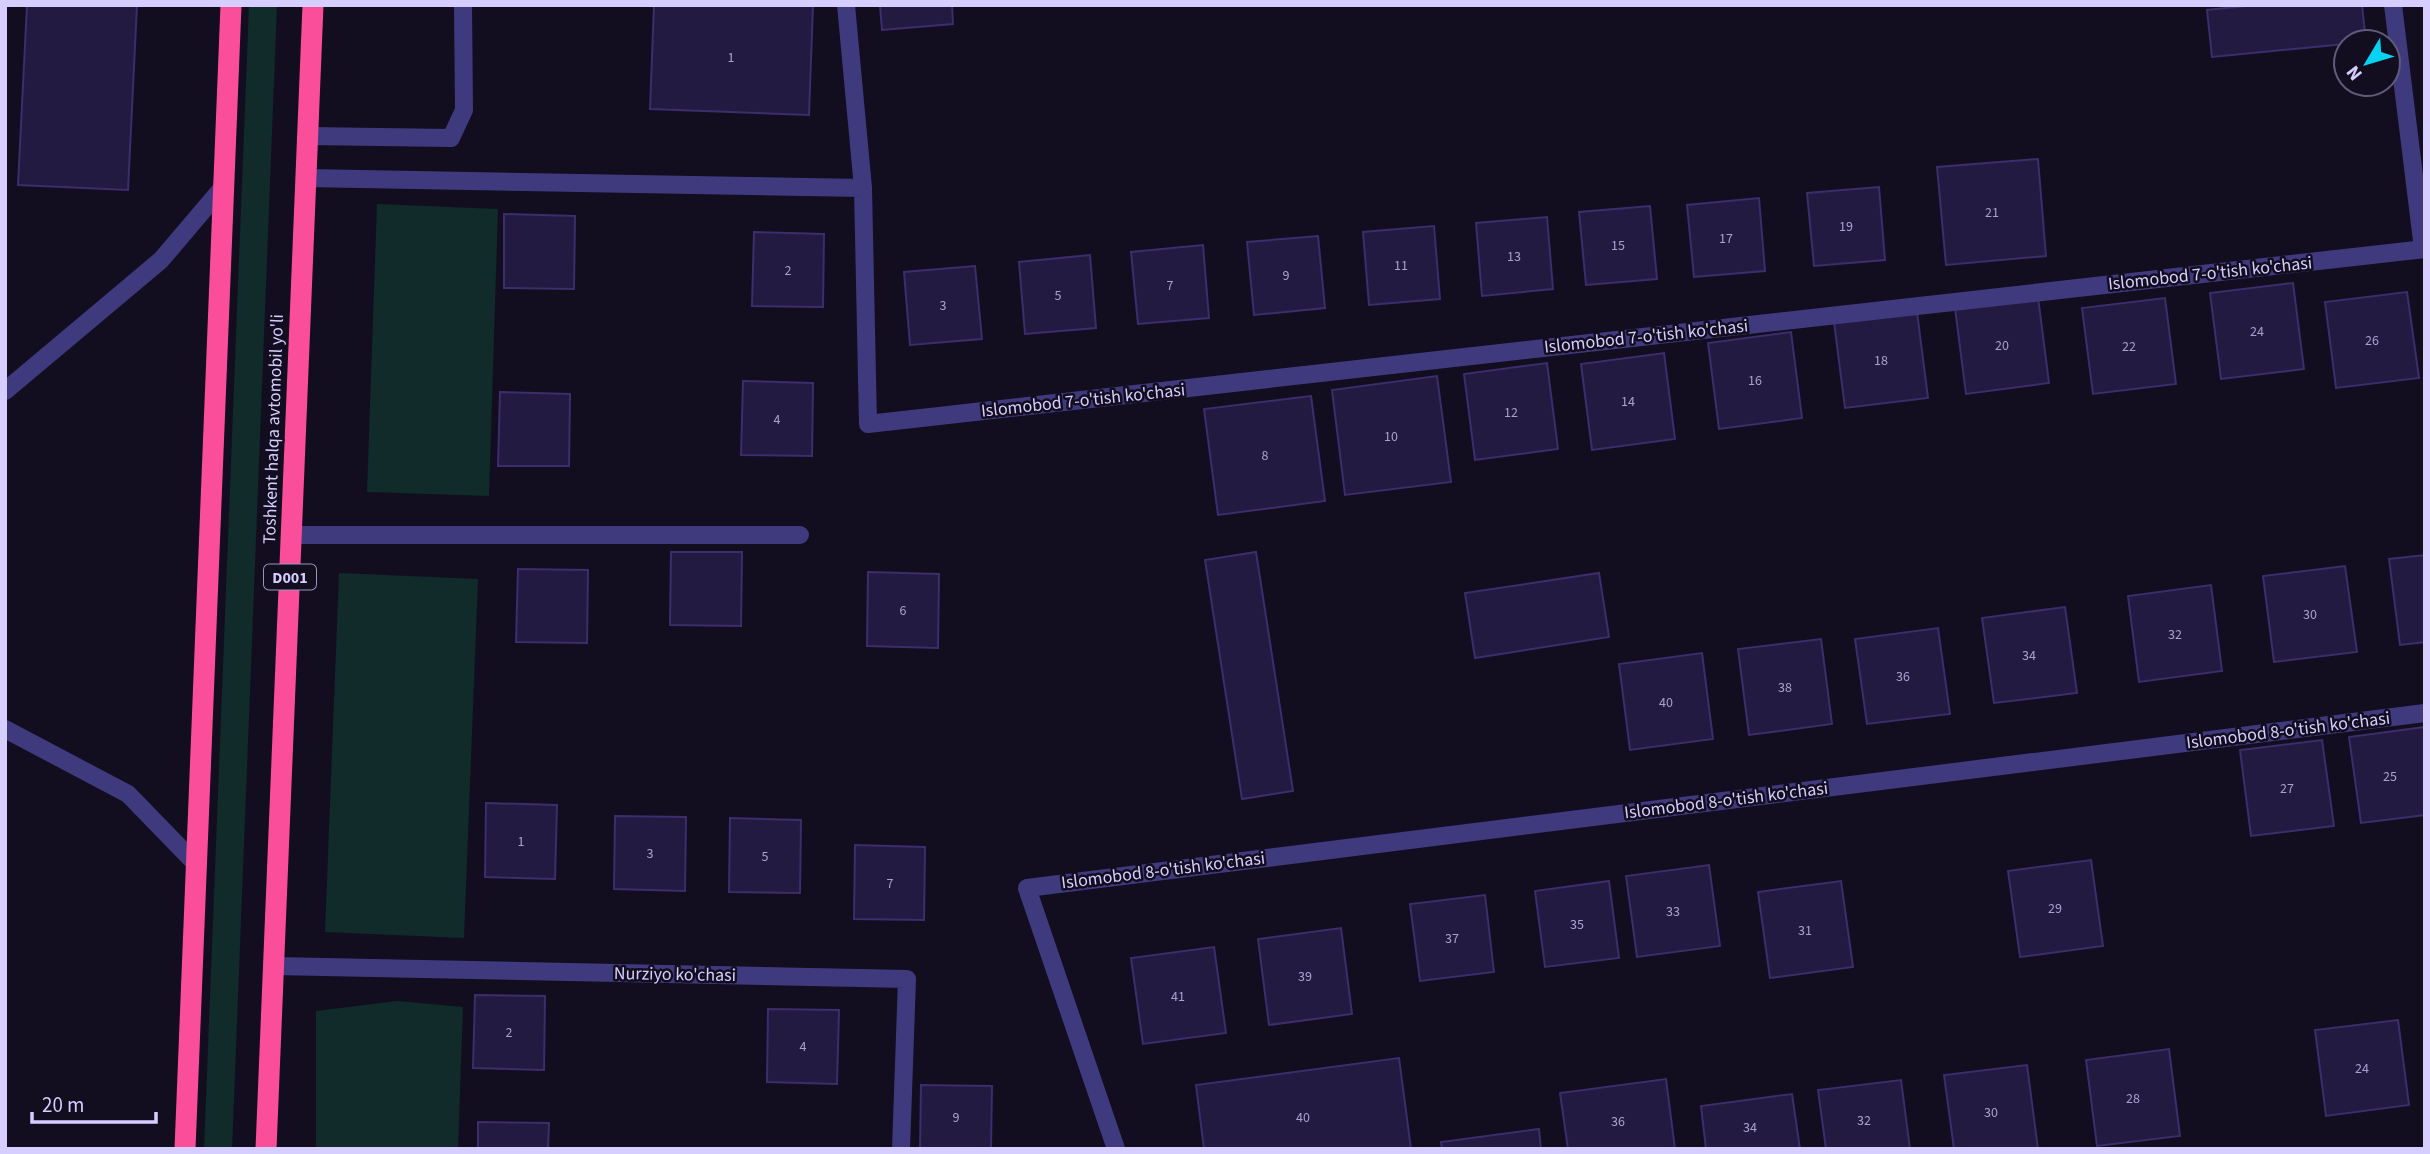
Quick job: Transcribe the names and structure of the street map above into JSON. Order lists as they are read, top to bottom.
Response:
{
  "streets": {
    "highway": ["Toshkent halqa avtomobil yo'li", "D001"],
    "street": ["Islomobod 7-o'tish ko'chasi", "Islomobod 8-o'tish ko'chasi", "Nurziyo ko'chasi"]
  },
  "crossings": [
    ["Toshkent halqa avtomobil yo'li", "Nurziyo ko'chasi"]
  ],
  "house_numbers": [
    "1",
    "21",
    "19",
    "17",
    "15",
    "13",
    "11",
    "2",
    "9",
    "7",
    "5",
    "3",
    "24",
    "26",
    "20",
    "22",
    "18",
    "16",
    "14",
    "12",
    "4",
    "10",
    "8",
    "6",
    "30",
    "32",
    "34",
    "36",
    "38",
    "40",
    "25",
    "27",
    "1",
    "3",
    "5",
    "7",
    "29",
    "33",
    "35",
    "31",
    "37",
    "39",
    "41",
    "2",
    "4",
    "24",
    "28",
    "30",
    "9",
    "40",
    "32",
    "36",
    "34"
  ],
  "scale_bar": "20 m",
  "north": "bottom left"
}
